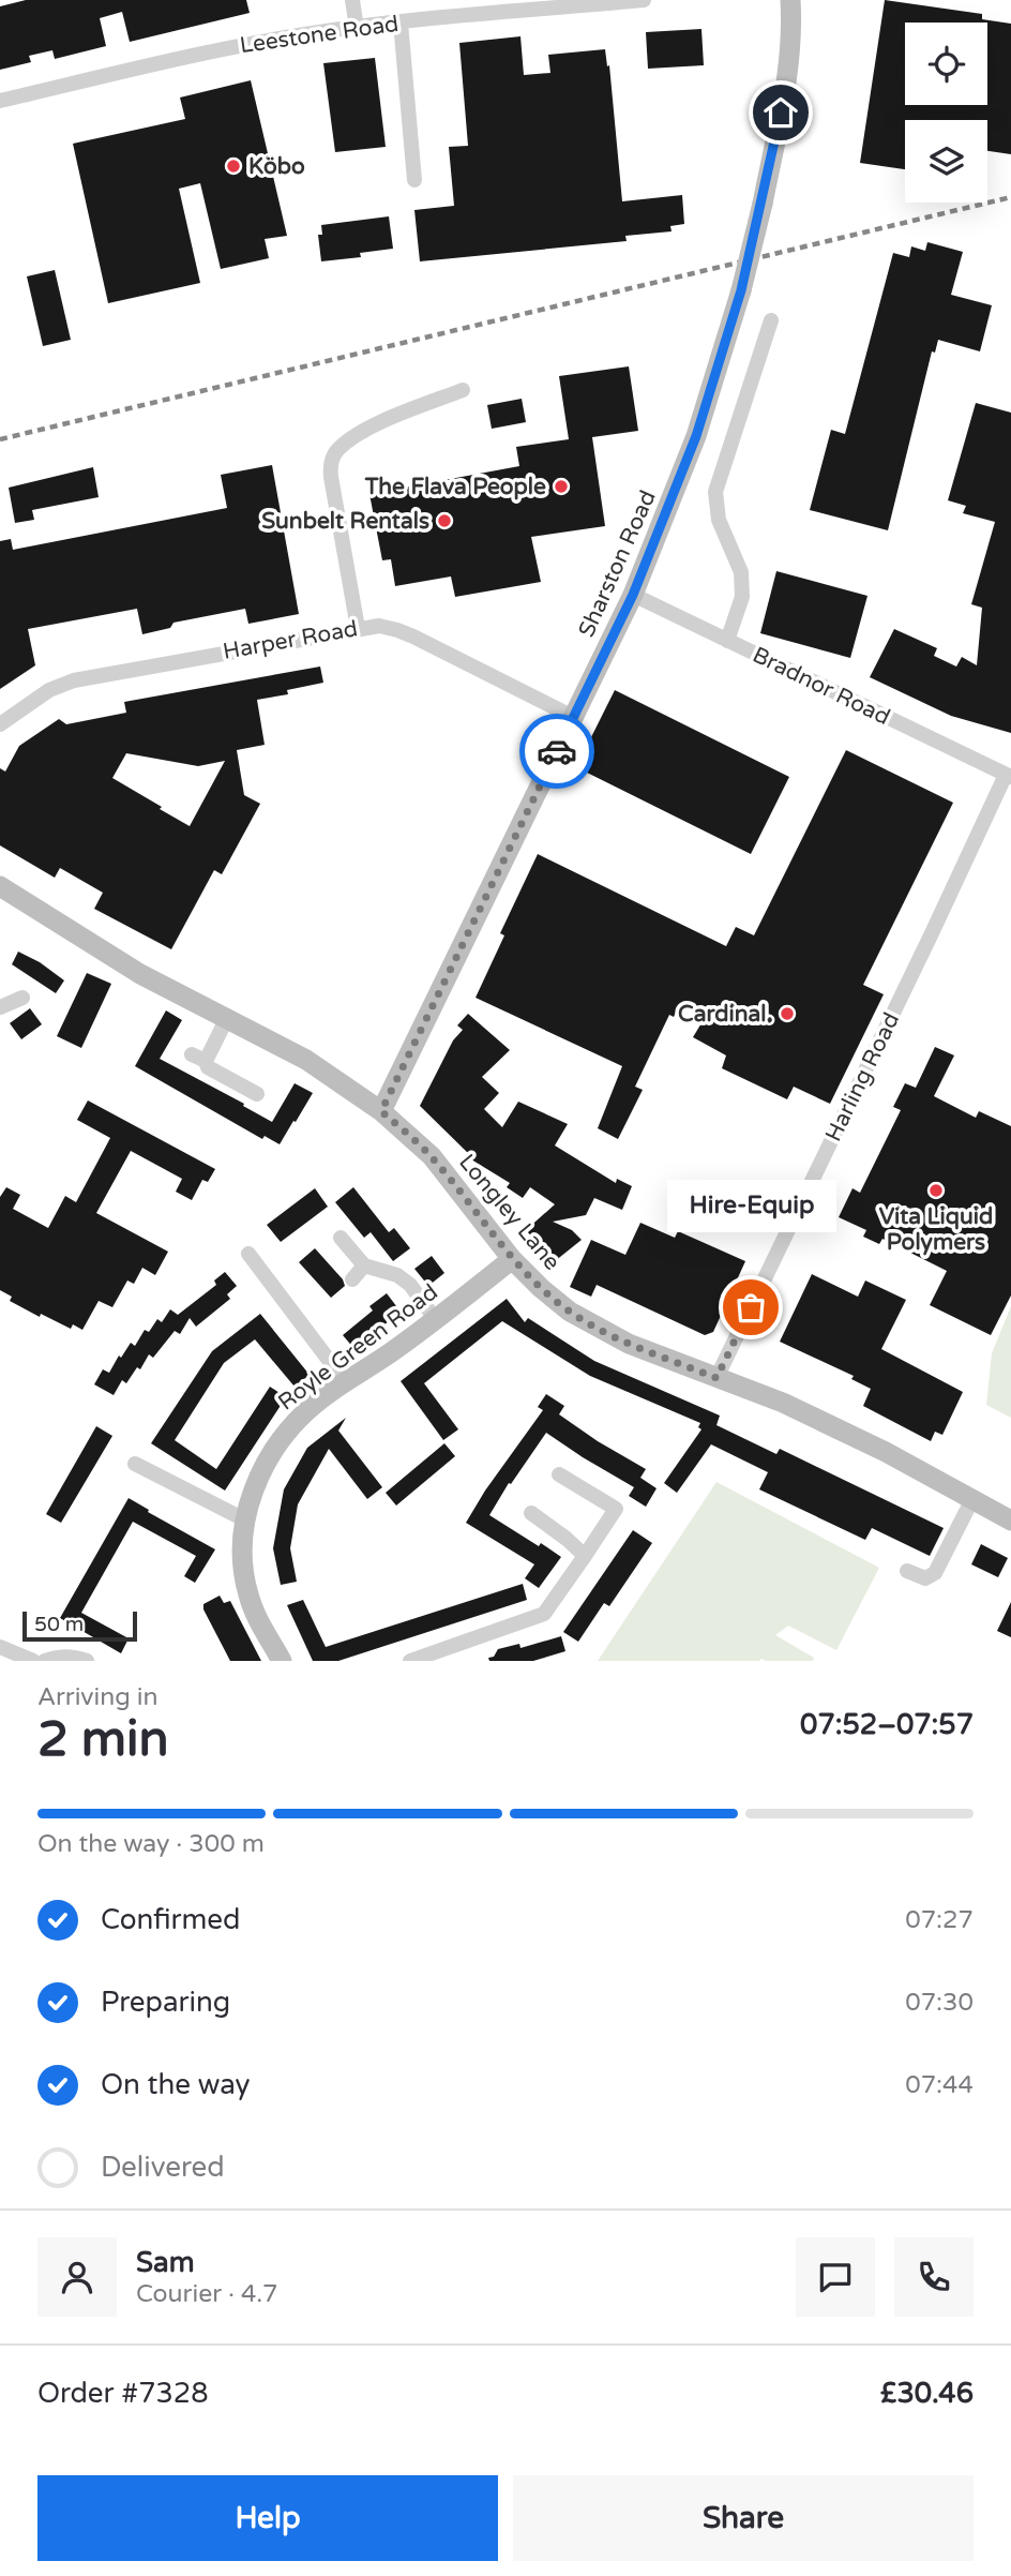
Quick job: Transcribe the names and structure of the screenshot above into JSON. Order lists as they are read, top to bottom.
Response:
{
  "streets": {
    "main road": ["Sharston Road", "Longley Lane", "Royle Green Road"],
    "street": [
      "Leestone Road",
      "Harper Road",
      "Bradnor Road",
      "Harling Road"
    ]
  },
  "crossings": [
    ["Sharston Road", "Harper Road"],
    ["Sharston Road", "Bradnor Road"],
    ["Sharston Road", "Longley Lane"],
    ["Bradnor Road", "Harling Road"],
    ["Harling Road", "Longley Lane"],
    ["Longley Lane", "Royle Green Road"]
  ],
  "places": [
    "Köbo",
    "The Flava People",
    "Sunbelt Rentals",
    "Cardinal.",
    "Vita Liquid Polymers",
    "Hire-Equip"
  ],
  "scale_bar": "50 m",
  "page": {
    "bubble": "Hire-Equip",
    "scale": "50 m",
    "heading": ["2 min", "Arriving in", "07:52–07:57"],
    "panel": [
      "Sam",
      "Courier · 4.7",
      "Order #7328",
      "£30.46"
    ],
    "bar": "On the way · 300 m",
    "list": [
      ["Confirmed", "07:27"],
      ["Preparing", "07:30"],
      ["On the way", "07:44"],
      "Delivered"
    ],
    "buttons": ["Help", "Share"]
  }
}
